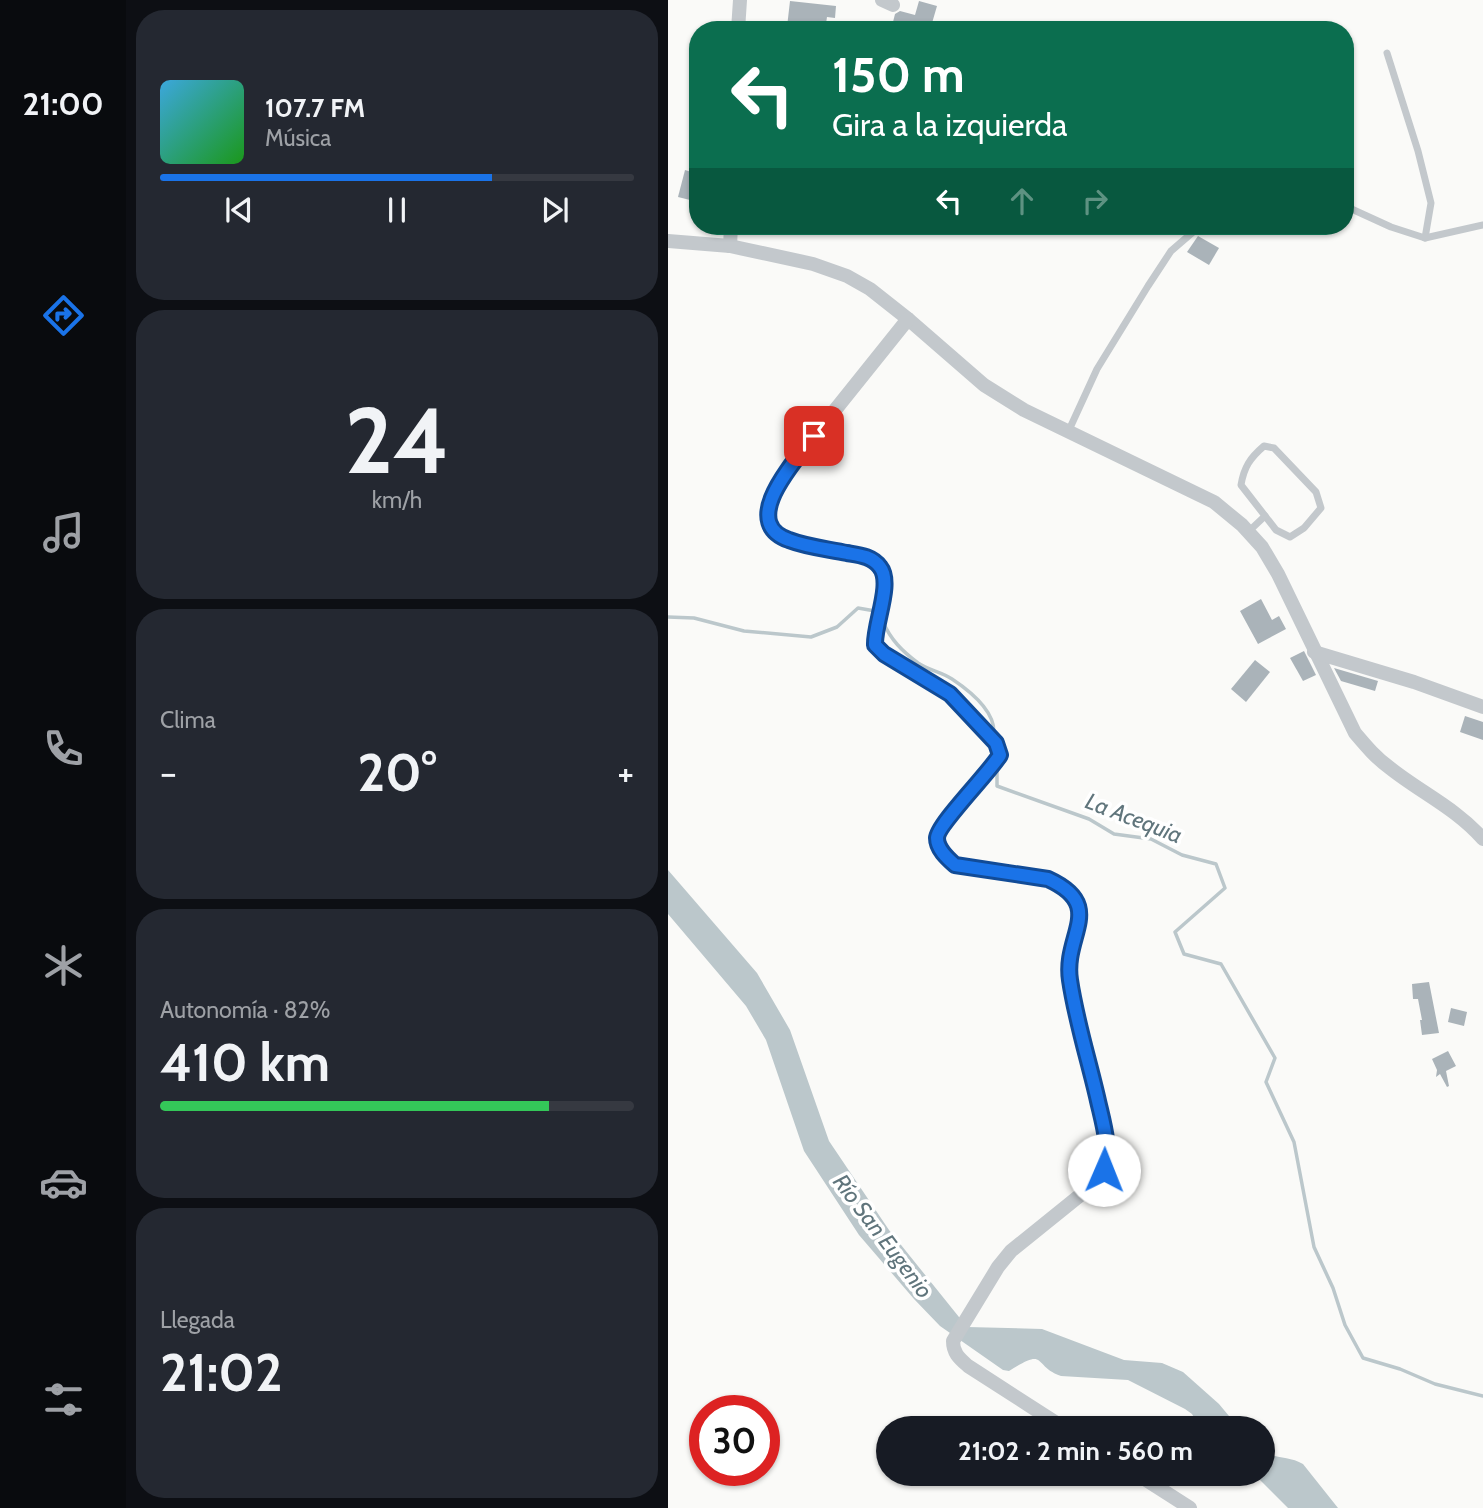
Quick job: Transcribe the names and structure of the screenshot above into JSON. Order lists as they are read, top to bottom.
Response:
{
  "water": ["La Acequia", "Río San Eugenio"],
  "page": {
    "tabs": "21:00",
    "turn": ["150 m", "Gira a la izquierda"],
    "song": ["107.7 FM", "Música"],
    "tile": [
      ["24", "km/h"],
      "Clima",
      ["Autonomía · 82%", "410 km"],
      ["Llegada", "21:02"]
    ],
    "heat": ["−", "20°", "+"],
    "limit": "30",
    "trip": "21:02 · 2 min · 560 m"
  }
}
